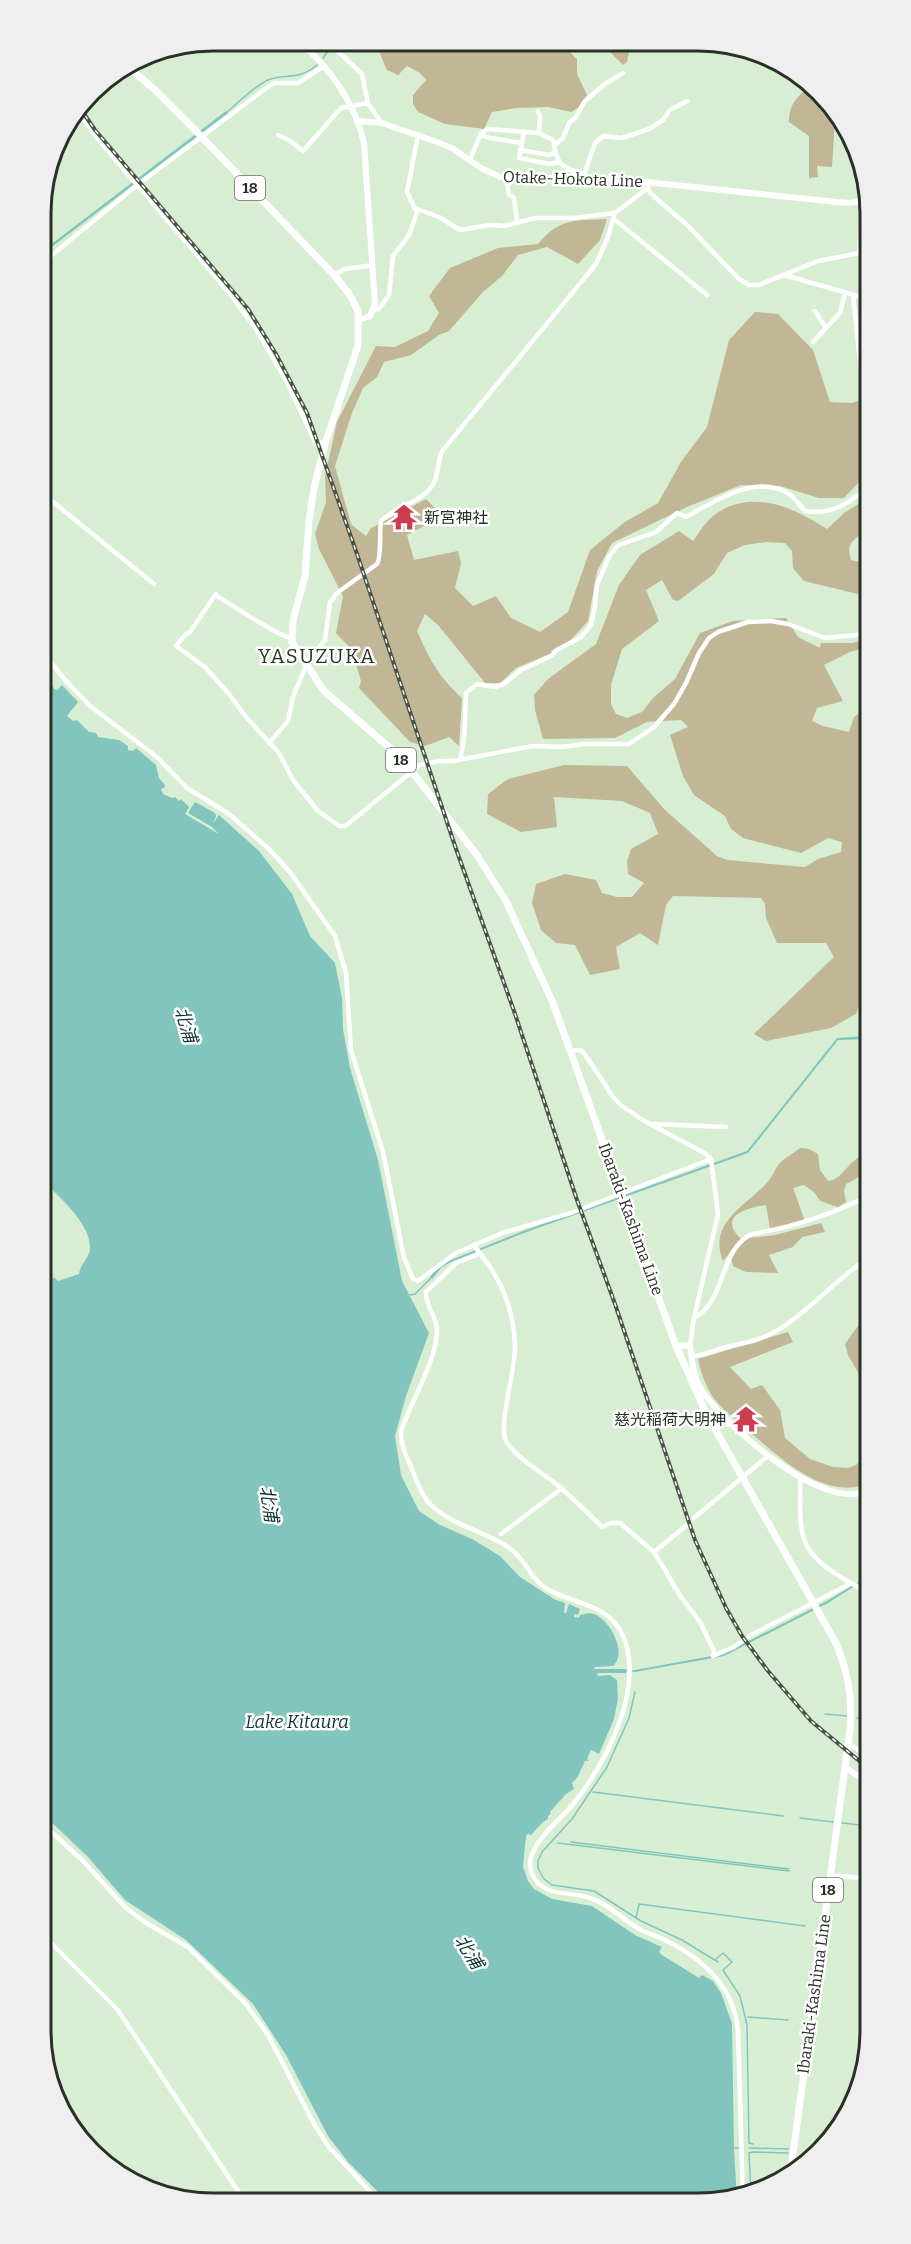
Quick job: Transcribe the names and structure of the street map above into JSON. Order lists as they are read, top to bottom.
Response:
{
  "streets": {
    "main road": ["Otake-Hokota Line", "18", "Ibaraki-Kashima Line"]
  },
  "crossings": [
    ["18", "Ibaraki-Kashima Line"]
  ],
  "districts": ["YASUZUKA"],
  "water": ["北浦", "Lake Kitaura"],
  "places": {
    "temple": ["新宮神社", "慈光稲荷大明神"]
  }
}
